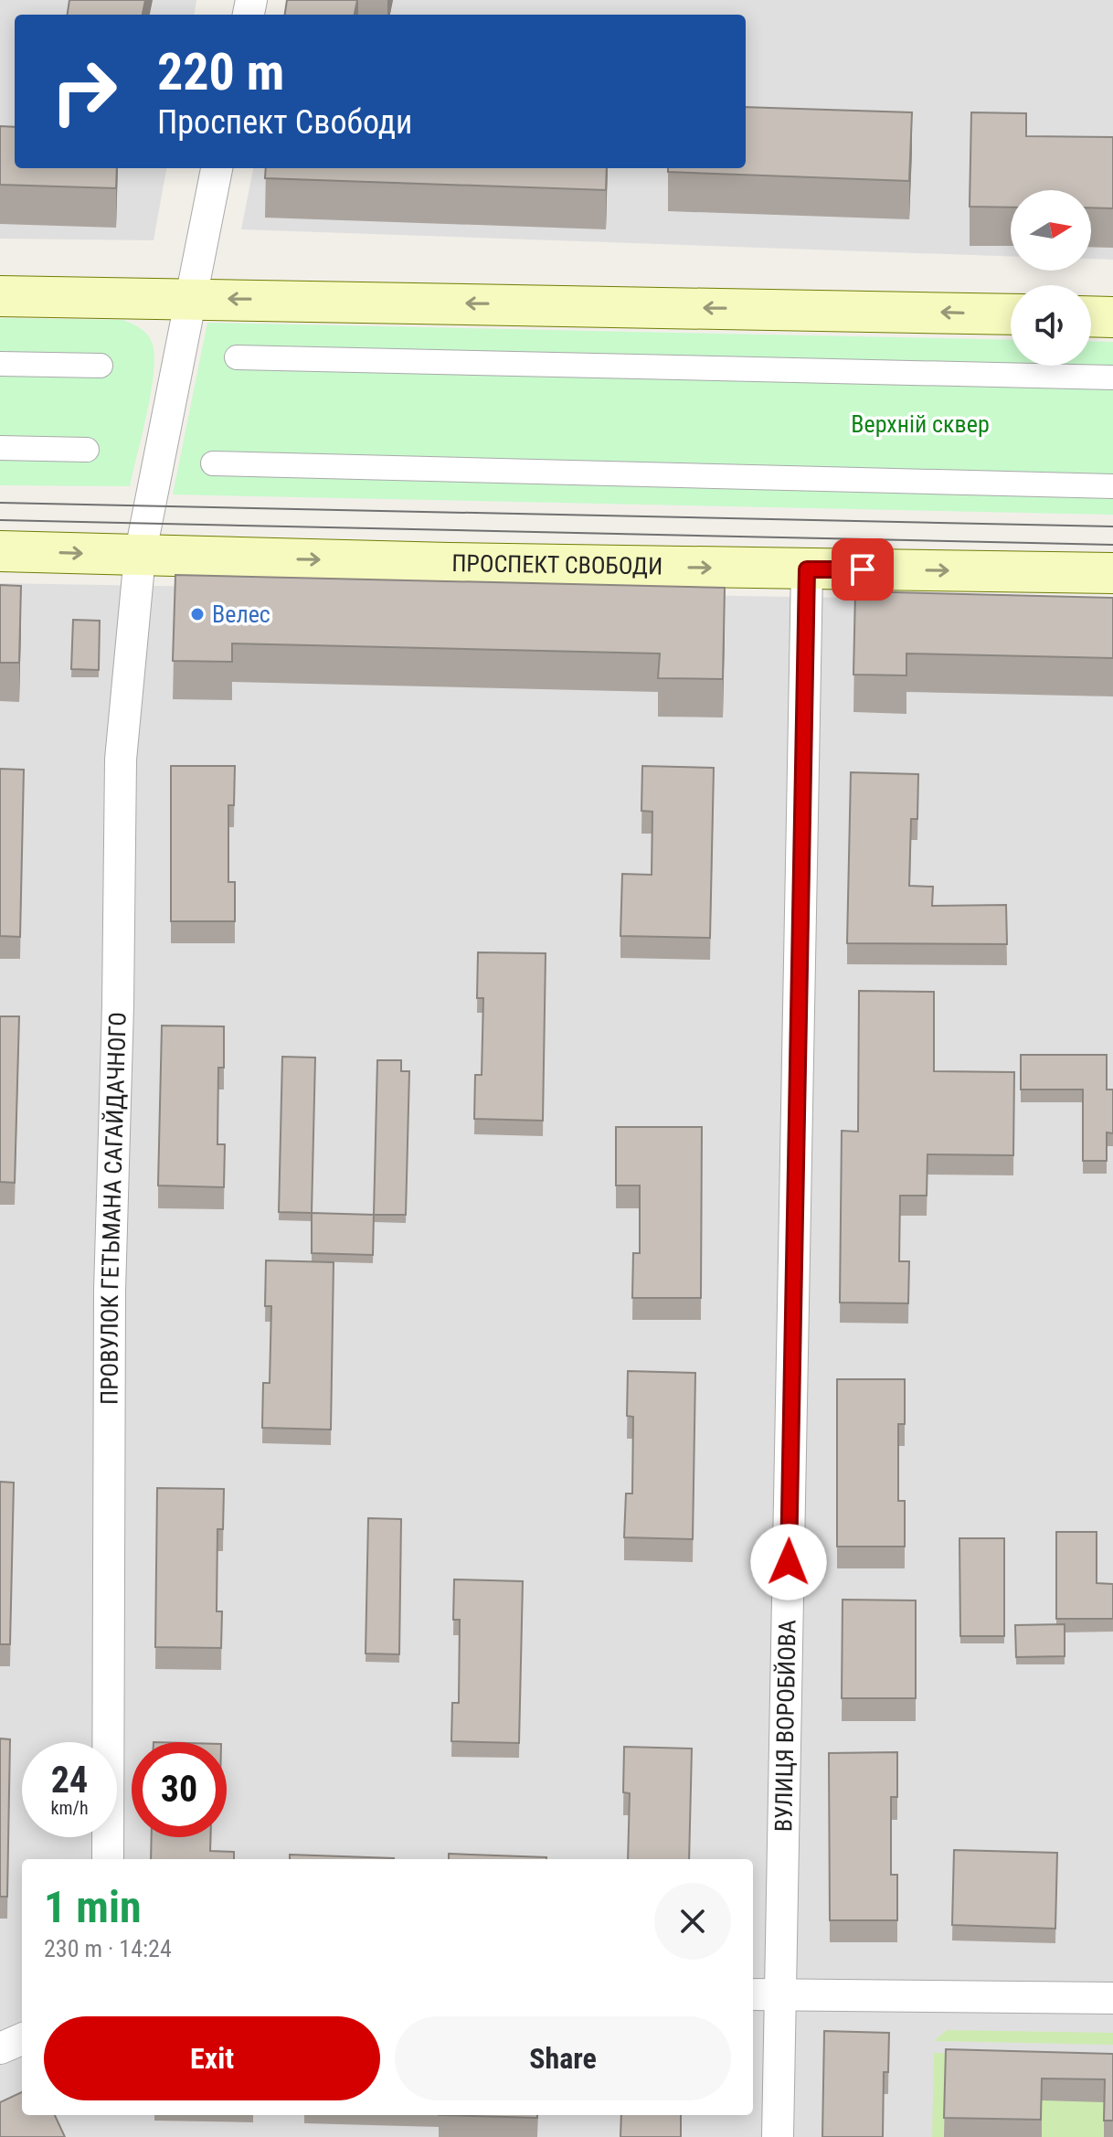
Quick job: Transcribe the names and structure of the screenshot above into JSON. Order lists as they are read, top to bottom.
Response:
{
  "streets": {
    "main road": ["ПРОСПЕКТ СВОБОДИ"],
    "street": ["ПРОВУЛОК ГЕТЬМАНА САГАЙДАЧНОГО", "ВУЛИЦЯ ВОРОБЙОВА"]
  },
  "crossings": [
    ["ПРОСПЕКТ СВОБОДИ", "ПРОВУЛОК ГЕТЬМАНА САГАЙДАЧНОГО"],
    ["ПРОСПЕКТ СВОБОДИ", "ВУЛИЦЯ ВОРОБЙОВА"]
  ],
  "parks": ["Верхній сквер"],
  "places": ["Велес"],
  "north": "right",
  "page": {
    "turn": ["220 m", "Проспект Свободи"],
    "speed": "24 km/h",
    "limit": "30",
    "heading": ["1 min", "230 m · 14:24"],
    "buttons": ["Exit", "Share"]
  }
}
